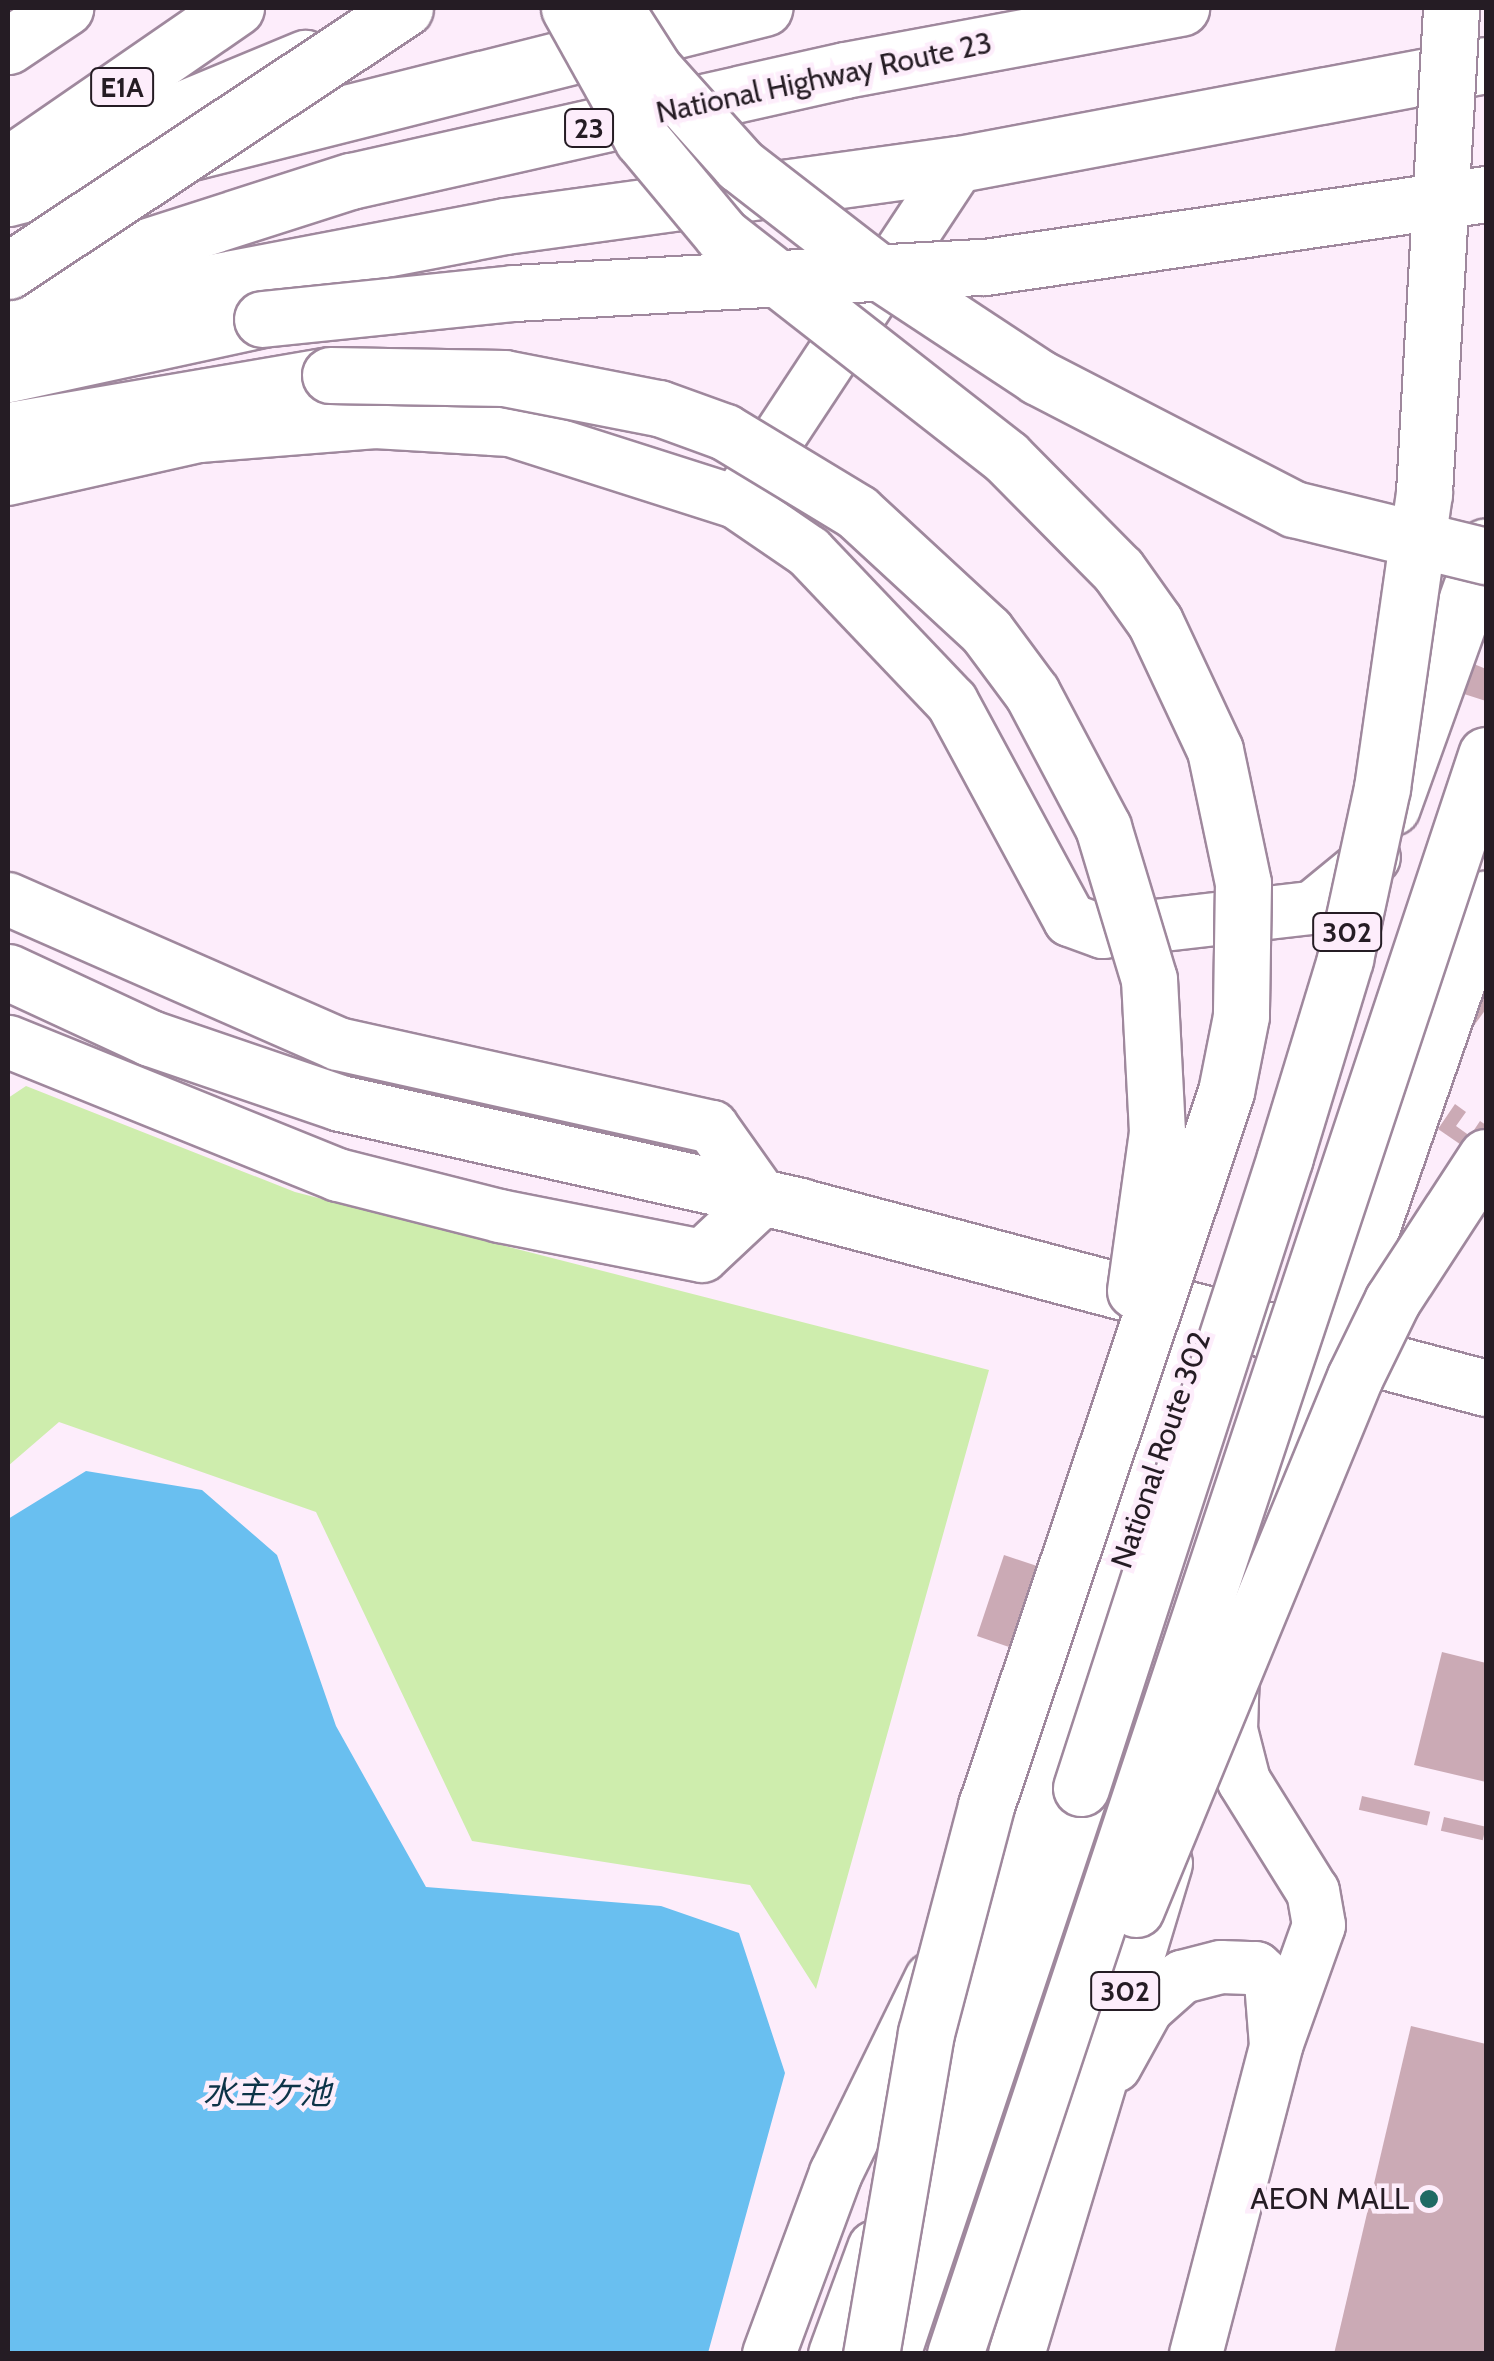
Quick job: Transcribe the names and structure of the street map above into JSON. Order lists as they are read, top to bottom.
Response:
{
  "streets": {
    "main road": [
      "National Highway Route 23",
      "E1A",
      "23",
      "302",
      "National Route 302"
    ]
  },
  "water": ["水主ケ池"],
  "places": ["AEON MALL"]
}
